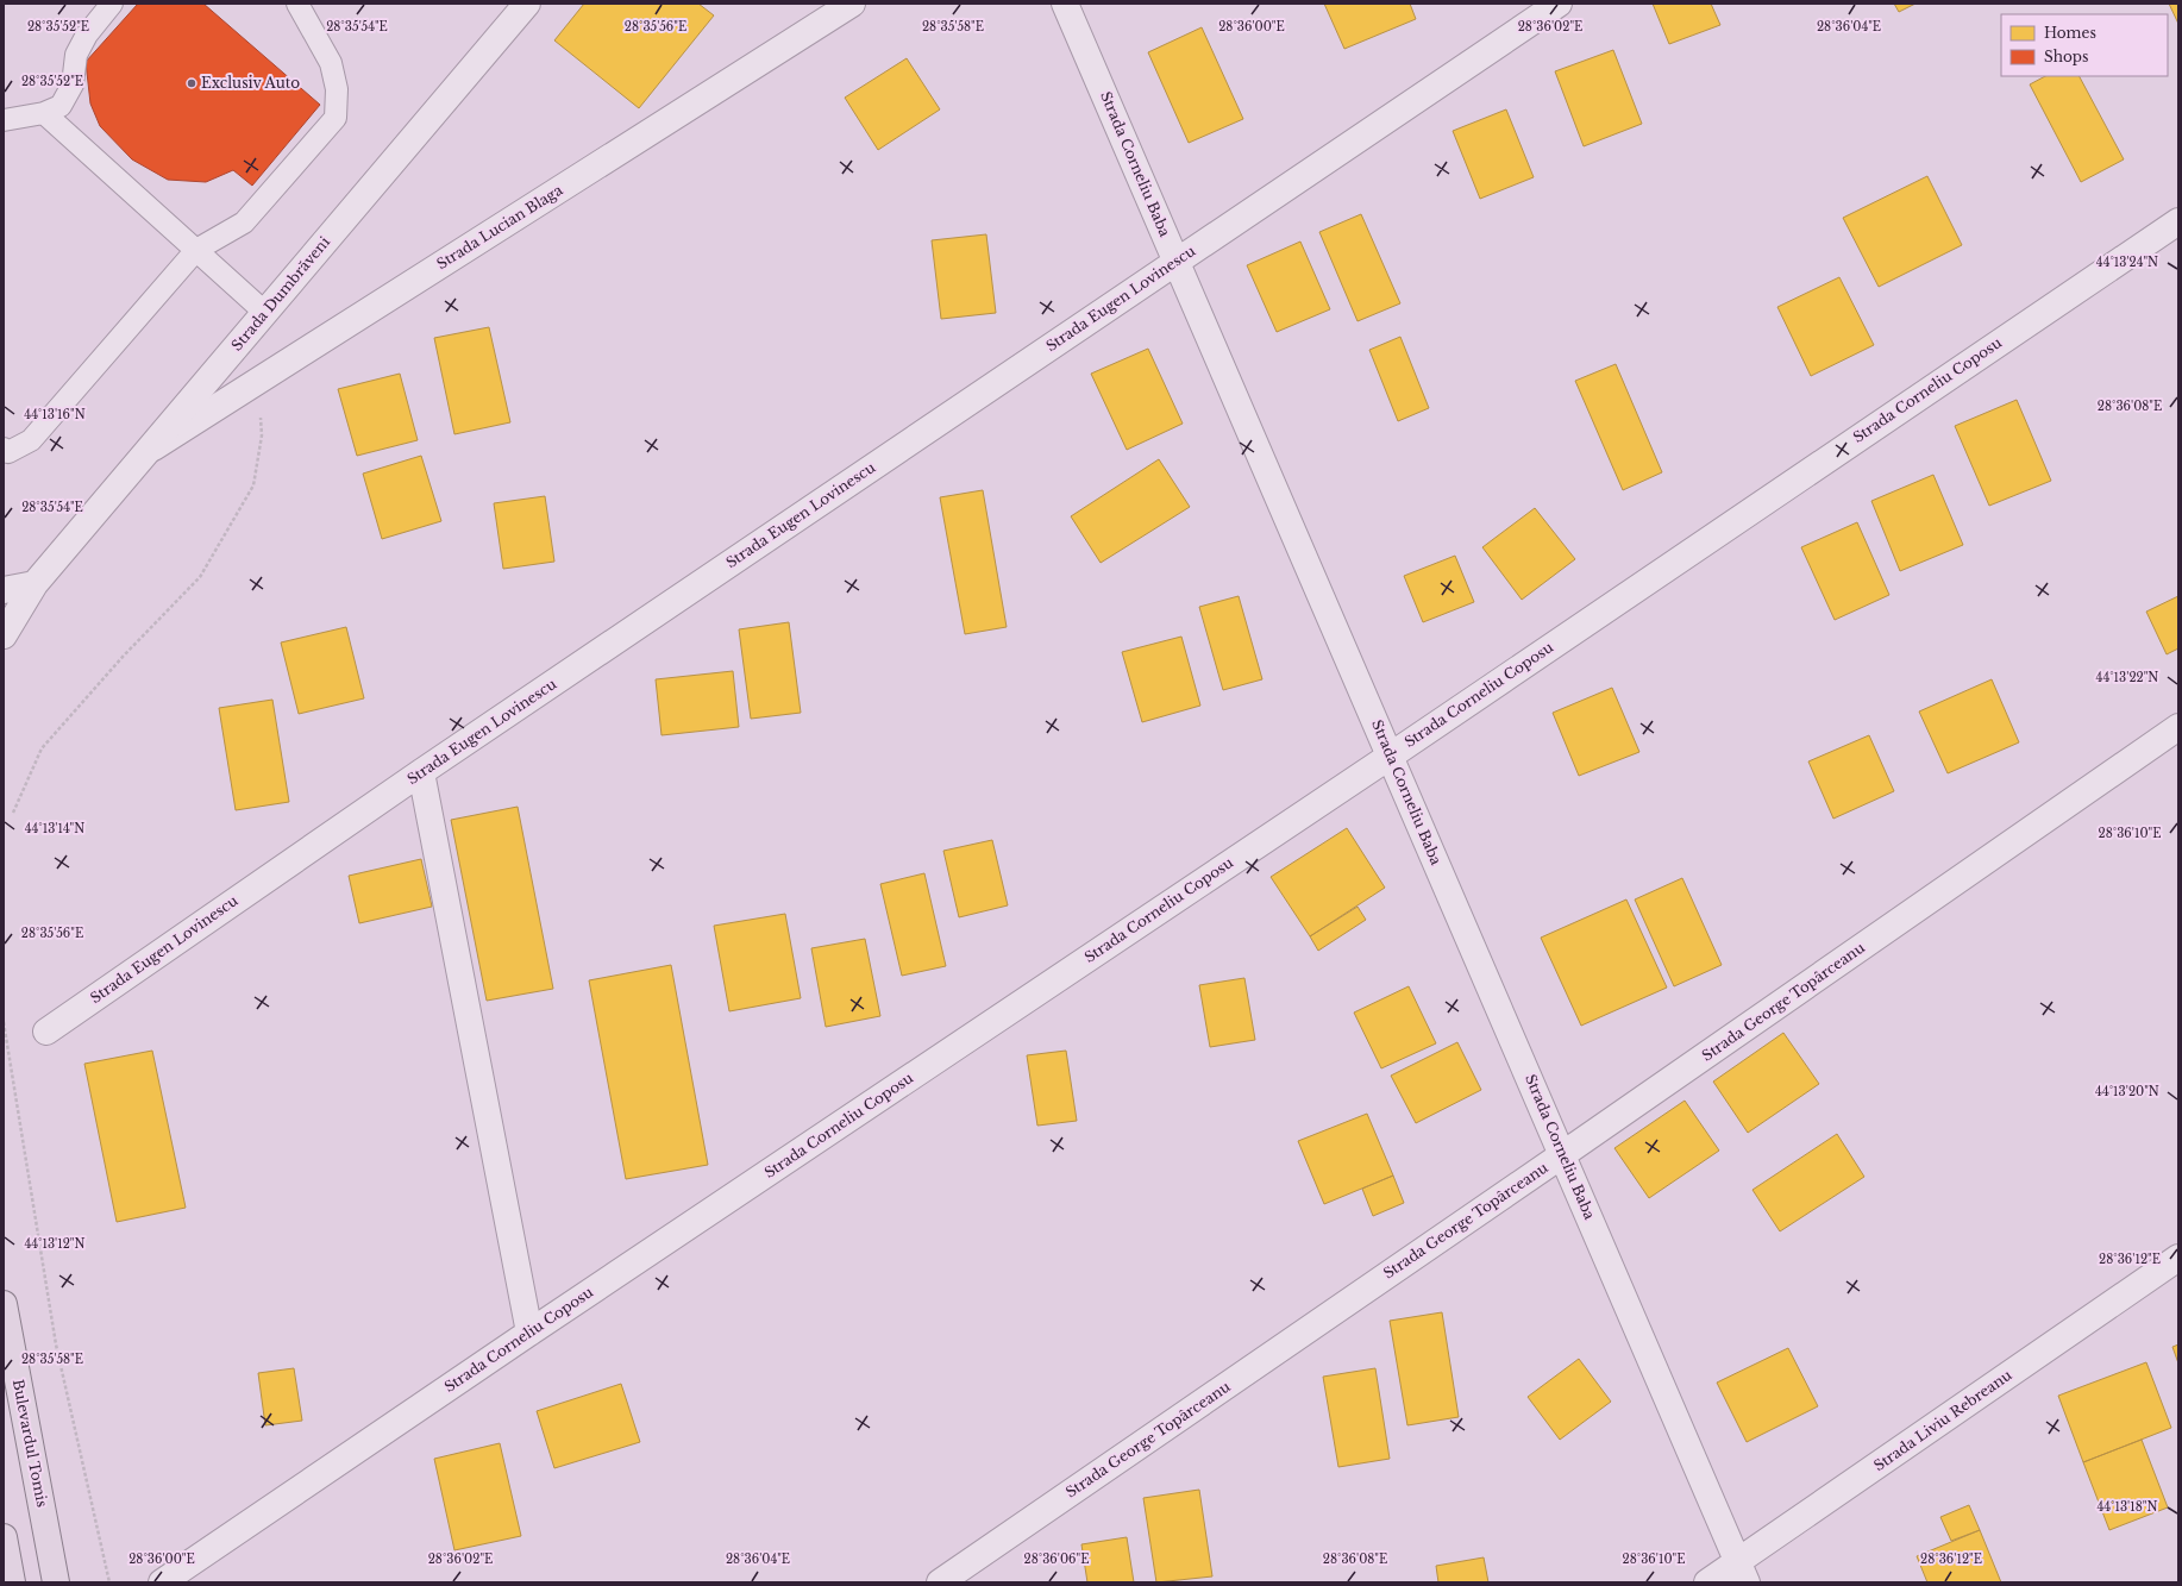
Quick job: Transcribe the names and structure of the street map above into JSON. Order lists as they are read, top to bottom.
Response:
{
  "streets": {
    "main road": ["Bulevardul Tomis"],
    "street": [
      "Strada Corneliu Baba",
      "Strada Lucian Blaga",
      "Strada Dumbrăveni",
      "Strada Eugen Lovinescu",
      "Strada Corneliu Coposu",
      "Strada George Topârceanu",
      "Strada Liviu Rebreanu"
    ]
  },
  "crossings": [
    ["Strada Corneliu Baba", "Strada Eugen Lovinescu"],
    ["Strada Corneliu Baba", "Strada Corneliu Coposu"],
    ["Strada Corneliu Baba", "Strada George Topârceanu"],
    ["Strada Corneliu Baba", "Strada Liviu Rebreanu"],
    ["Strada Lucian Blaga", "Strada Dumbrăveni"]
  ],
  "places": ["Exclusiv Auto"],
  "legend": ["Homes", "Shops"],
  "coordinates": [
    "28°35'52\"E",
    "28°35'54\"E",
    "28°35'56\"E",
    "28°35'58\"E",
    "28°36'00\"E",
    "28°36'02\"E",
    "28°36'04\"E",
    "44°13'24\"N",
    "28°36'08\"E",
    "44°13'16\"N",
    "44°13'22\"N",
    "44°13'14\"N",
    "28°36'10\"E",
    "44°13'20\"N",
    "44°13'12\"N",
    "28°36'12\"E",
    "44°13'18\"N",
    "28°36'06\"E"
  ]
}
